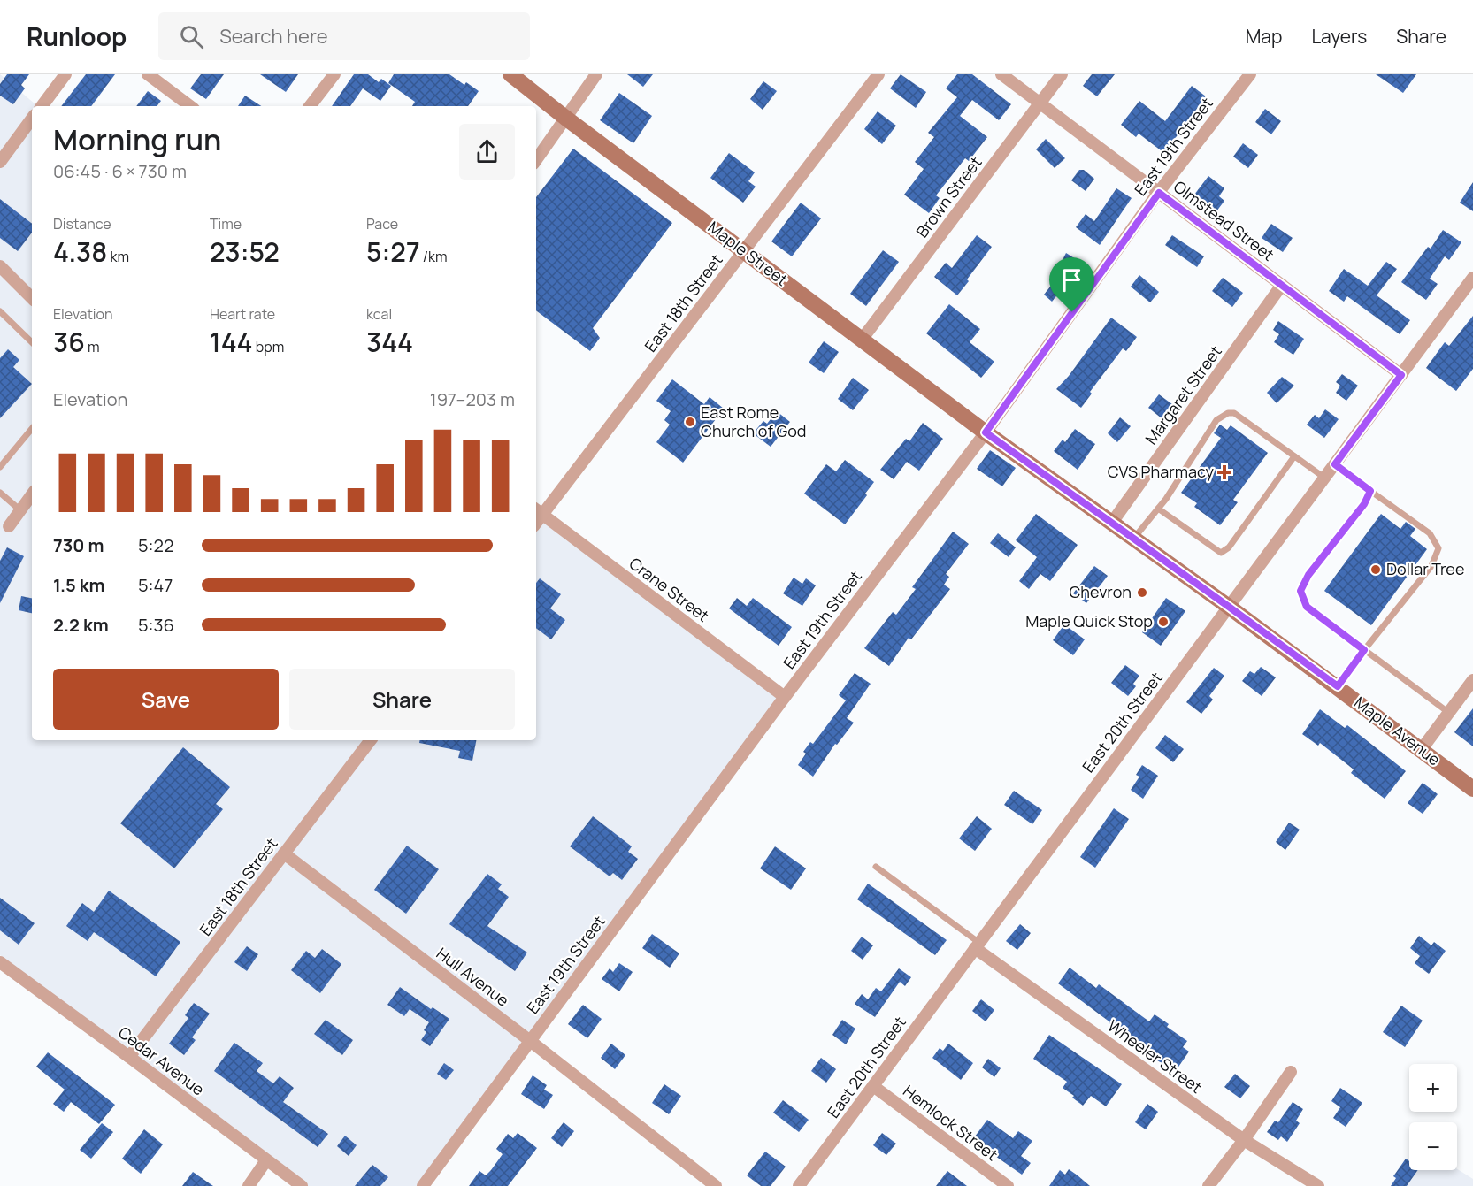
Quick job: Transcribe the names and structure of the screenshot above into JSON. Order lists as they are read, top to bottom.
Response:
{
  "streets": {
    "main road": ["Maple Street", "Maple Avenue"],
    "street": [
      "East 19th Street",
      "Brown Street",
      "Olmstead Street",
      "East 18th Street",
      "Margaret Street",
      "Crane Street",
      "East 20th Street",
      "Hull Avenue",
      "Wheeler Street",
      "Cedar Avenue",
      "Hemlock Street"
    ]
  },
  "crossings": [
    ["East 19th Street", "Olmstead Street"],
    ["East 19th Street", "Maple Street"],
    ["East 19th Street", "Crane Street"],
    ["East 19th Street", "Maple Avenue"],
    ["East 19th Street", "Hull Avenue"],
    ["Brown Street", "Olmstead Street"],
    ["Brown Street", "Maple Street"],
    ["Olmstead Street", "Margaret Street"],
    ["Olmstead Street", "East 20th Street"],
    ["Maple Street", "East 18th Street"],
    ["Maple Street", "Maple Avenue"],
    ["East 18th Street", "Crane Street"],
    ["East 18th Street", "Hull Avenue"],
    ["East 18th Street", "Cedar Avenue"],
    ["Margaret Street", "Maple Avenue"],
    ["East 20th Street", "Maple Avenue"],
    ["East 20th Street", "Wheeler Street"],
    ["East 20th Street", "Hemlock Street"]
  ],
  "places": {
    "other": [
      "East Rome Church of God",
      "Dollar Tree",
      "Chevron",
      "Maple Quick Stop"
    ],
    "health": ["CVS Pharmacy"]
  },
  "page": {
    "header": "Runloop",
    "search": "Search here",
    "nav": ["Map", "Layers", "Share"],
    "heading": ["Morning run", "06:45 · 6 × 730 m"],
    "stats": [
      ["Distance", "4.38 km"],
      ["Time", "23:52"],
      ["Pace", "5:27 /km"],
      ["Elevation", "36 m"],
      ["Heart rate", "144 bpm"],
      ["kcal", "344"]
    ],
    "chart": ["Elevation", "197–203 m"],
    "list": [
      {
        "name": "730 m",
        "note": "5:22"
      },
      {
        "name": "1.5 km",
        "note": "5:47"
      },
      {
        "name": "2.2 km",
        "note": "5:36"
      }
    ],
    "buttons": ["Save", "Share"],
    "map_buttons": ["+", "−"]
  }
}
